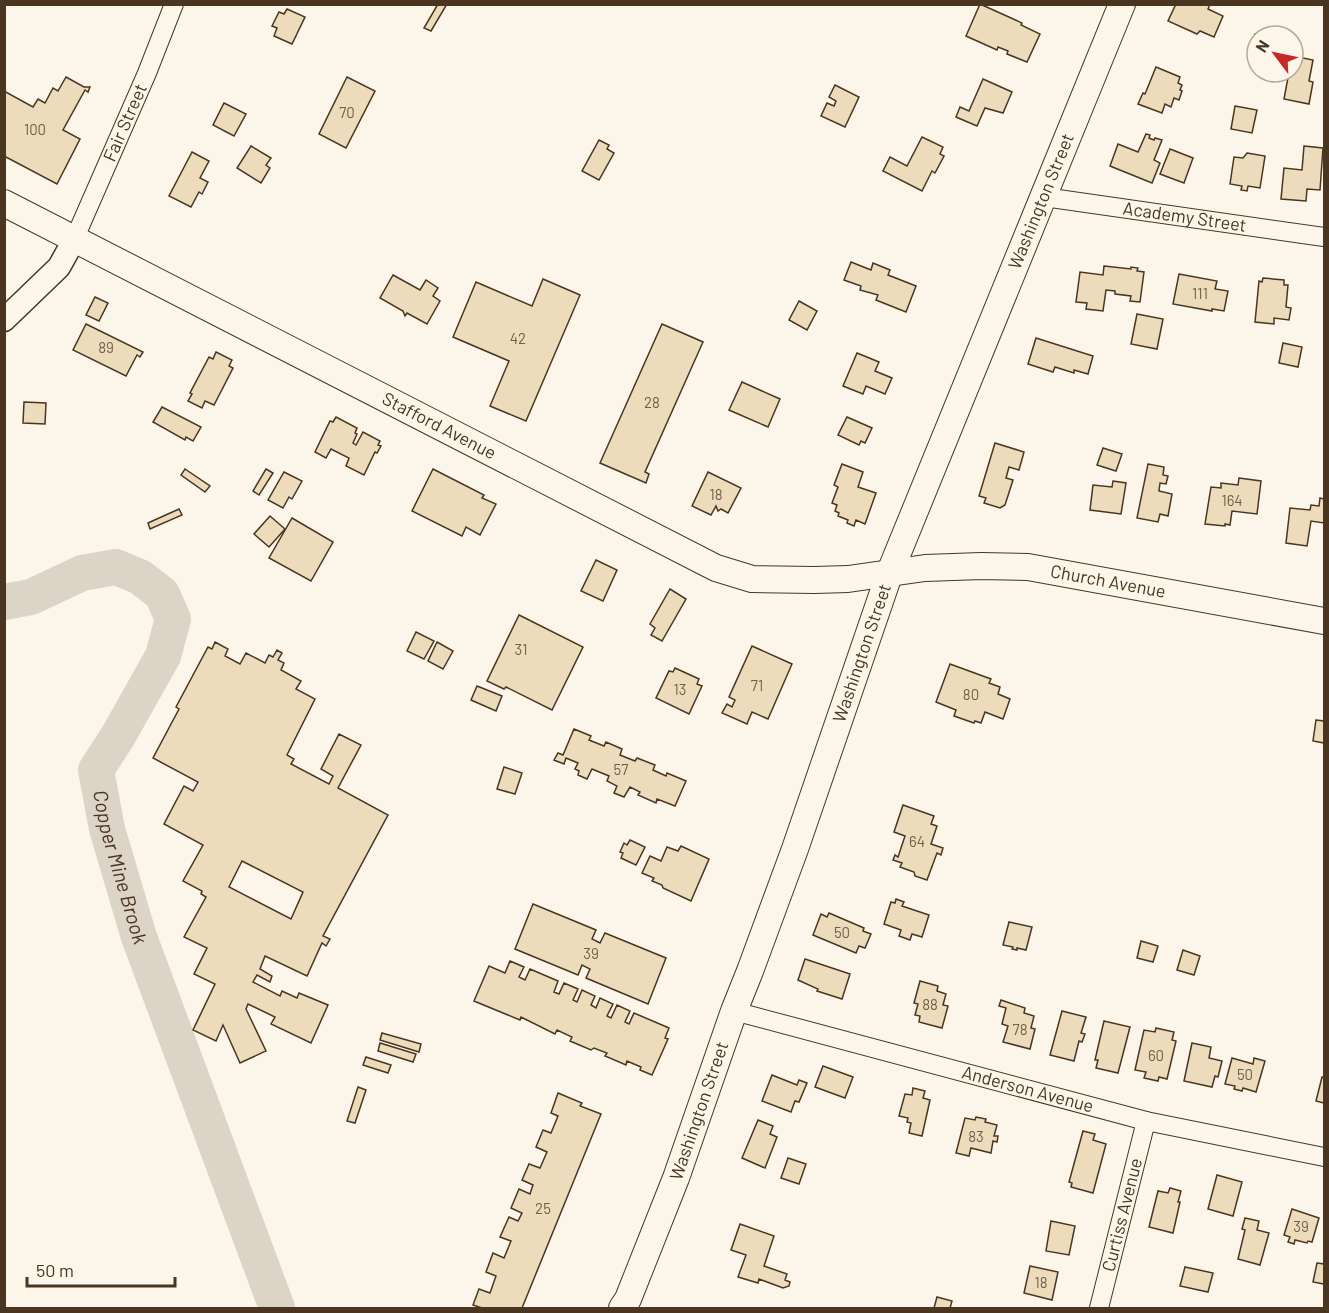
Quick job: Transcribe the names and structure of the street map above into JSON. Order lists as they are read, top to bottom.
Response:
{
  "streets": {
    "main road": ["Washington Street", "Stafford Avenue", "Church Avenue"],
    "street": [
      "Fair Street",
      "Academy Street",
      "Anderson Avenue",
      "Curtiss Avenue"
    ]
  },
  "crossings": [
    ["Fair Street", "Stafford Avenue"],
    ["Washington Street", "Academy Street"],
    ["Washington Street", "Stafford Avenue"],
    ["Washington Street", "Church Avenue"],
    ["Washington Street", "Anderson Avenue"],
    ["Stafford Avenue", "Church Avenue"],
    ["Anderson Avenue", "Curtiss Avenue"]
  ],
  "water": ["Copper Mine Brook"],
  "house_numbers": [
    "70",
    "100",
    "111",
    "42",
    "89",
    "28",
    "18",
    "164",
    "31",
    "71",
    "13",
    "80",
    "57",
    "64",
    "50",
    "39",
    "88",
    "78",
    "60",
    "50",
    "83",
    "25",
    "39",
    "18"
  ],
  "scale_bar": "50 m",
  "north": "top left"
}
